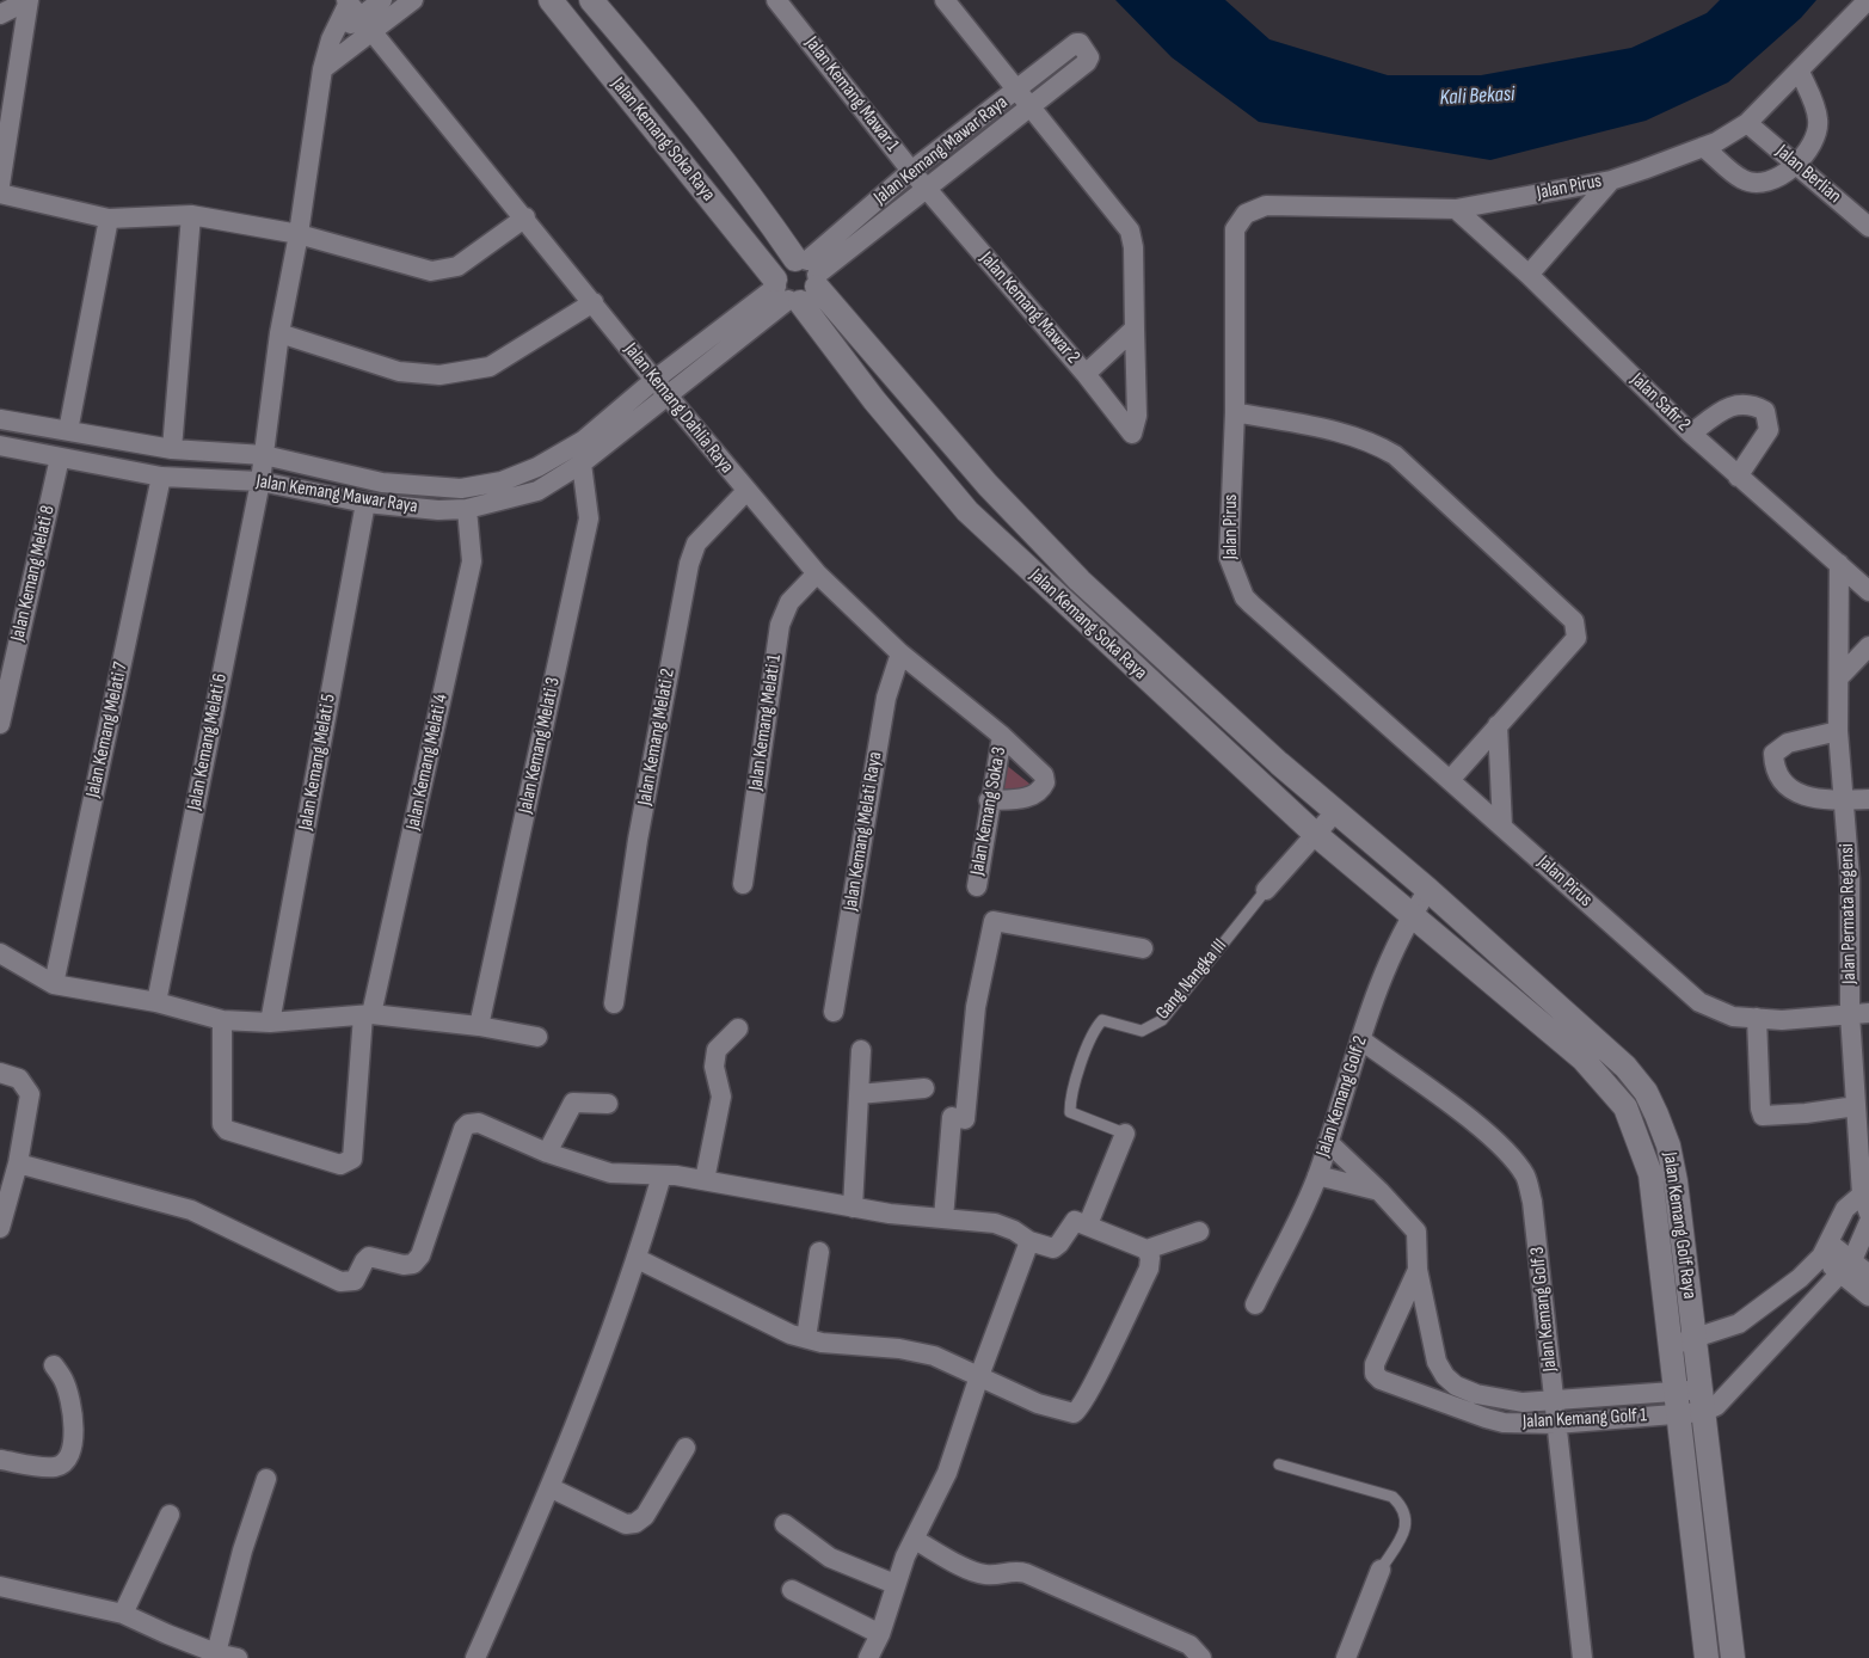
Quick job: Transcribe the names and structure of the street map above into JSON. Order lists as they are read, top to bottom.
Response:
{
  "streets": {
    "street": [
      "Jalan Kemang Mawar 1",
      "Jalan Kemang Soka Raya",
      "Jalan Kemang Mawar Raya",
      "Jalan Berlian",
      "Jalan Pirus",
      "Jalan Kemang Mawar 2",
      "Jalan Safir 2",
      "Jalan Kemang Dahlia Raya",
      "Jalan Kemang Melati 8",
      "Jalan Kemang Melati 1",
      "Jalan Kemang Melati 7",
      "Jalan Kemang Melati 2",
      "Jalan Kemang Melati 6",
      "Jalan Kemang Melati 3",
      "Jalan Kemang Melati 5",
      "Jalan Kemang Melati 4",
      "Jalan Kemang Soka 3",
      "Jalan Kemang Melati Raya",
      "Jalan Permata Regensi",
      "Gang Nangka III",
      "Jalan Kemang Golf 2",
      "Jalan Kemang Golf Raya",
      "Jalan Kemang Golf 3",
      "Jalan Kemang Golf 1"
    ]
  },
  "crossings": [
    ["Jalan Kemang Mawar 1", "Jalan Kemang Mawar Raya"],
    ["Jalan Kemang Mawar 1", "Jalan Kemang Mawar 2"],
    ["Jalan Kemang Soka Raya", "Jalan Kemang Mawar Raya"],
    ["Jalan Kemang Soka Raya", "Jalan Kemang Golf 2"],
    ["Jalan Kemang Soka Raya", "Jalan Kemang Golf Raya"],
    ["Jalan Kemang Mawar Raya", "Jalan Kemang Mawar 2"],
    ["Jalan Kemang Mawar Raya", "Jalan Kemang Dahlia Raya"],
    ["Jalan Kemang Mawar Raya", "Jalan Kemang Melati 8"],
    ["Jalan Kemang Mawar Raya", "Jalan Kemang Melati 7"],
    ["Jalan Kemang Mawar Raya", "Jalan Kemang Melati 6"],
    ["Jalan Kemang Mawar Raya", "Jalan Kemang Melati 3"],
    ["Jalan Kemang Mawar Raya", "Jalan Kemang Melati 5"],
    ["Jalan Kemang Mawar Raya", "Jalan Kemang Melati 4"],
    ["Jalan Berlian", "Jalan Pirus"],
    ["Jalan Pirus", "Jalan Safir 2"],
    ["Jalan Pirus", "Jalan Permata Regensi"],
    ["Jalan Safir 2", "Jalan Permata Regensi"],
    ["Jalan Kemang Dahlia Raya", "Jalan Kemang Melati 1"],
    ["Jalan Kemang Dahlia Raya", "Jalan Kemang Melati 2"],
    ["Jalan Kemang Dahlia Raya", "Jalan Kemang Melati 6"],
    ["Jalan Kemang Dahlia Raya", "Jalan Kemang Soka 3"],
    ["Jalan Kemang Dahlia Raya", "Jalan Kemang Melati Raya"],
    ["Jalan Kemang Golf 2", "Jalan Kemang Golf Raya"],
    ["Jalan Kemang Golf 2", "Jalan Kemang Golf 3"],
    ["Jalan Kemang Golf 2", "Jalan Kemang Golf 1"],
    ["Jalan Kemang Golf Raya", "Jalan Kemang Golf 1"],
    ["Jalan Kemang Golf 3", "Jalan Kemang Golf 1"]
  ],
  "water": ["Kali Bekasi"]
}
